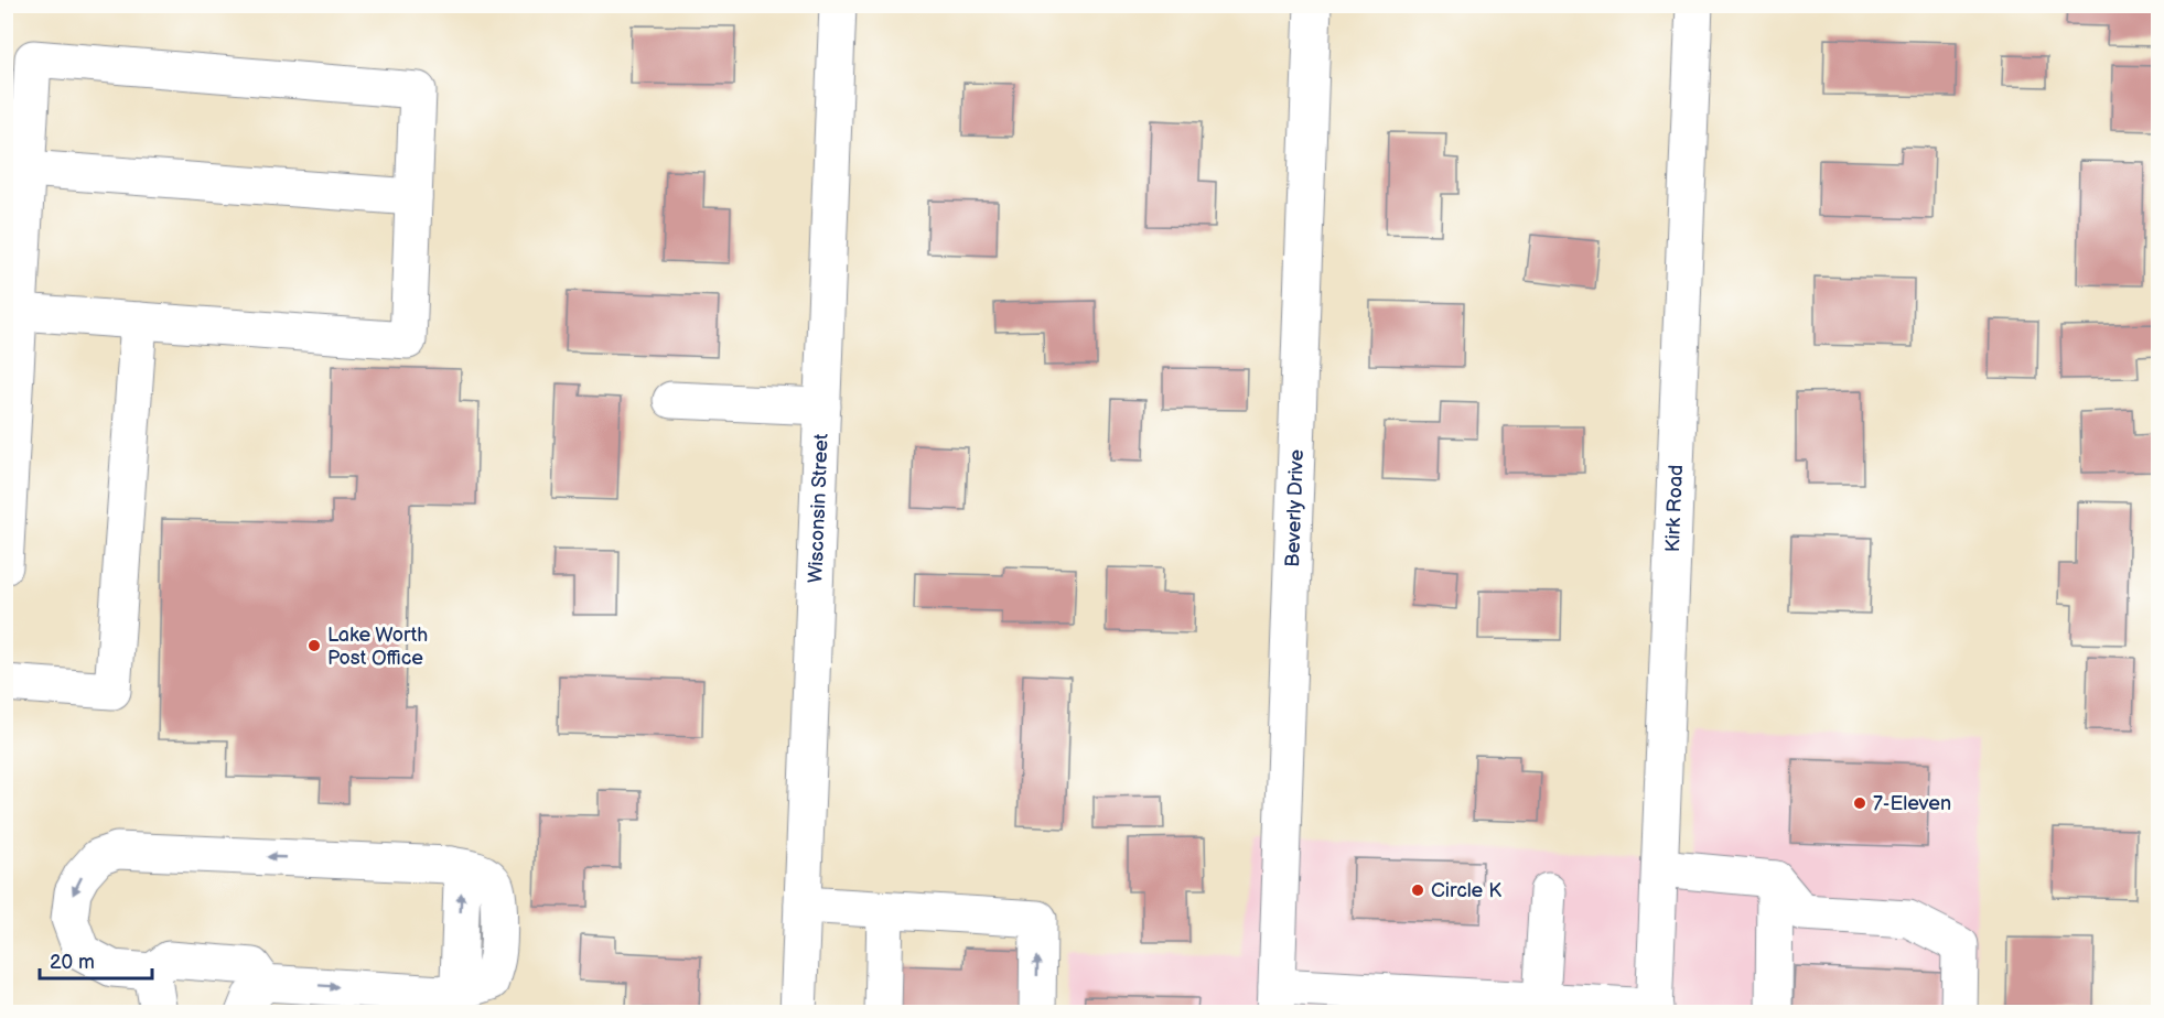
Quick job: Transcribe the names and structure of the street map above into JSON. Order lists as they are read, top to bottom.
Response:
{
  "streets": {
    "street": ["Wisconsin Street", "Beverly Drive", "Kirk Road"]
  },
  "places": ["Lake Worth Post Office", "7-Eleven", "Circle K"],
  "scale_bar": "20 m"
}
